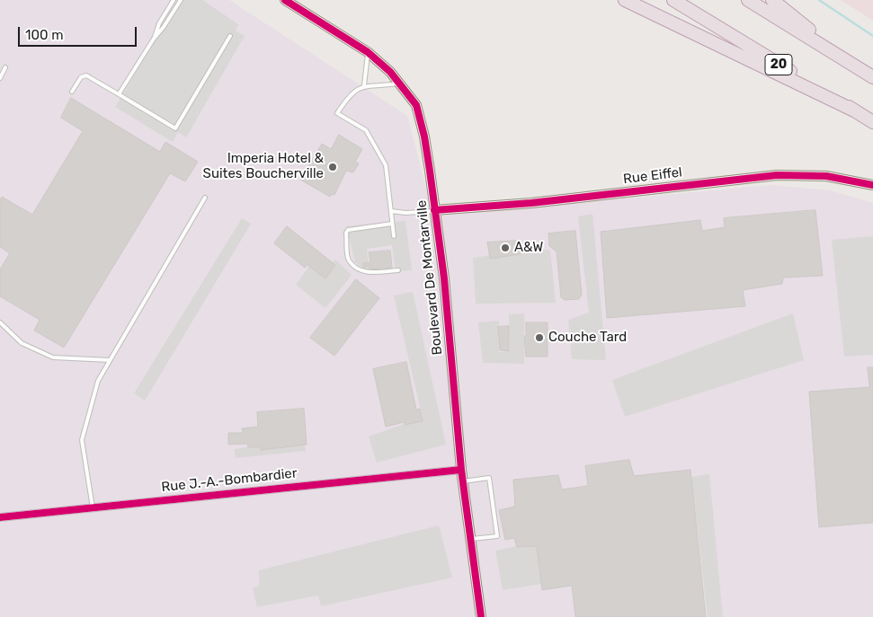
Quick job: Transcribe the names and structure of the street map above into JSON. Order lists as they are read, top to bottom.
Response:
{
  "streets": {
    "highway": ["20"],
    "street": ["Rue Eiffel", "Boulevard De Montarville", "Rue J.-A.-Bombardier"]
  },
  "crossings": [
    ["Rue Eiffel", "Boulevard De Montarville"],
    ["Boulevard De Montarville", "Rue J.-A.-Bombardier"]
  ],
  "places": ["Imperia Hotel & Suites Boucherville", "A&W", "Couche Tard"],
  "scale_bar": "100 m"
}
